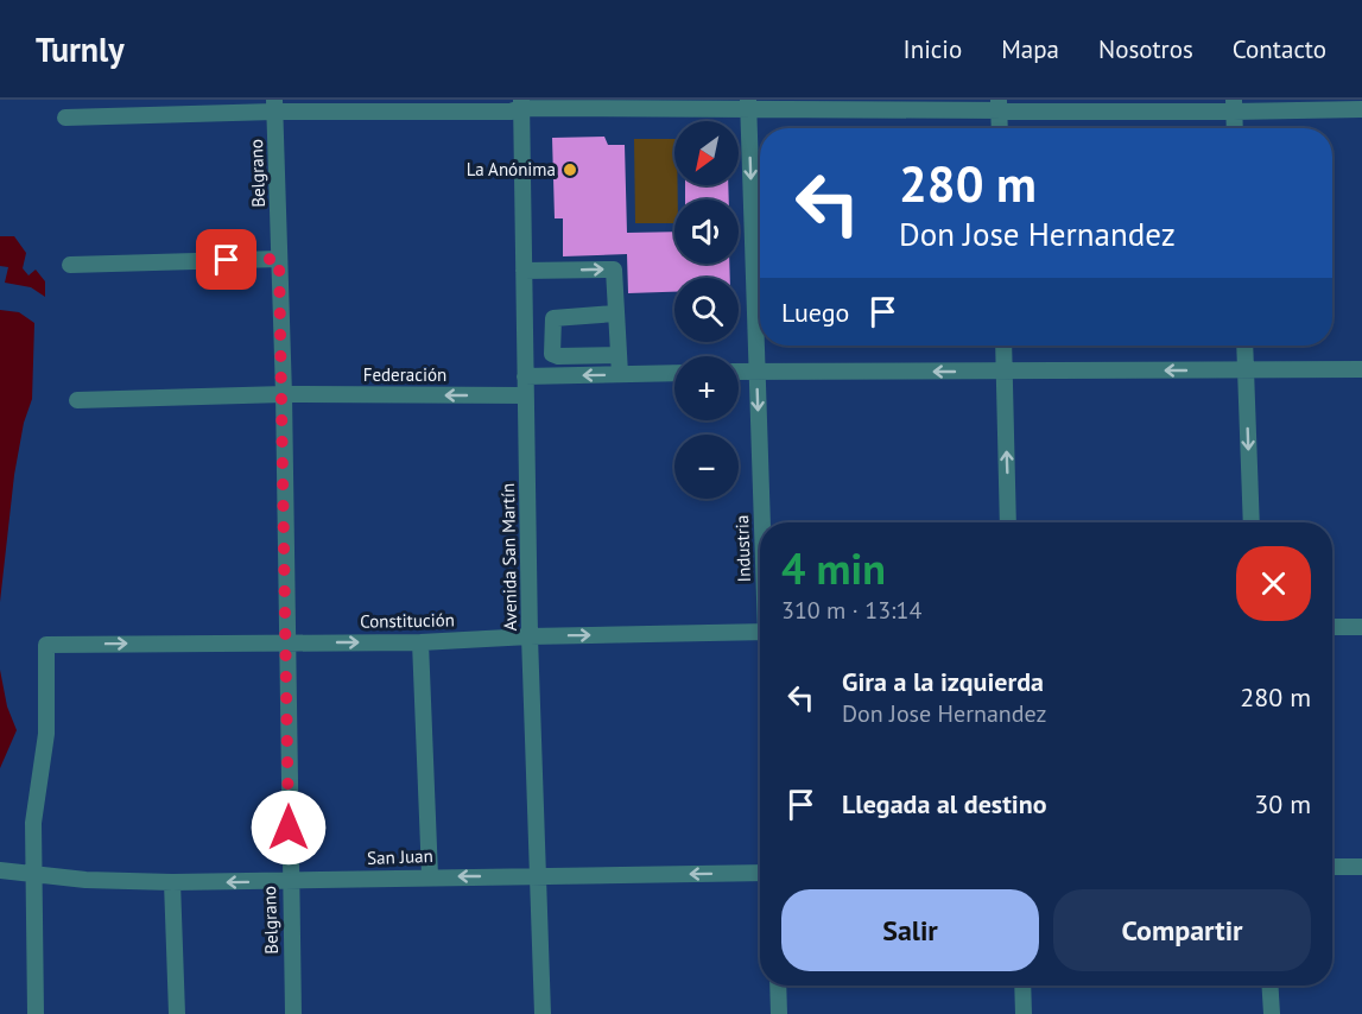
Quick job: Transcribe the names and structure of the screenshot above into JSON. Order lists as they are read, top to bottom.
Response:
{
  "streets": {
    "street": [
      "Belgrano",
      "Federación",
      "Industria",
      "Avenida San Martín",
      "Constitución",
      "San Juan"
    ]
  },
  "crossings": [
    ["Belgrano", "Federación"],
    ["Belgrano", "Constitución"],
    ["Belgrano", "San Juan"],
    ["Federación", "Avenida San Martín"],
    ["Avenida San Martín", "Constitución"],
    ["Avenida San Martín", "San Juan"],
    ["Constitución", "San Juan"]
  ],
  "one_way": ["Federación", "Industria", "San Juan"],
  "places": ["La Anónima"],
  "north": "bottom left",
  "page": {
    "header": "Turnly",
    "nav": [
      "Inicio",
      "Mapa",
      "Nosotros",
      "Contacto"
    ],
    "map_buttons": ["+", "−"],
    "turn": ["280 m", "Don Jose Hernandez"],
    "then": "Luego",
    "heading": ["4 min", "310 m · 13:14"],
    "list": [
      {
        "name": "Gira a la izquierda",
        "note": "Don Jose Hernandez",
        "value": "280 m"
      },
      {
        "name": "Llegada al destino",
        "value": "30 m"
      }
    ],
    "buttons": ["Salir", "Compartir"]
  }
}
